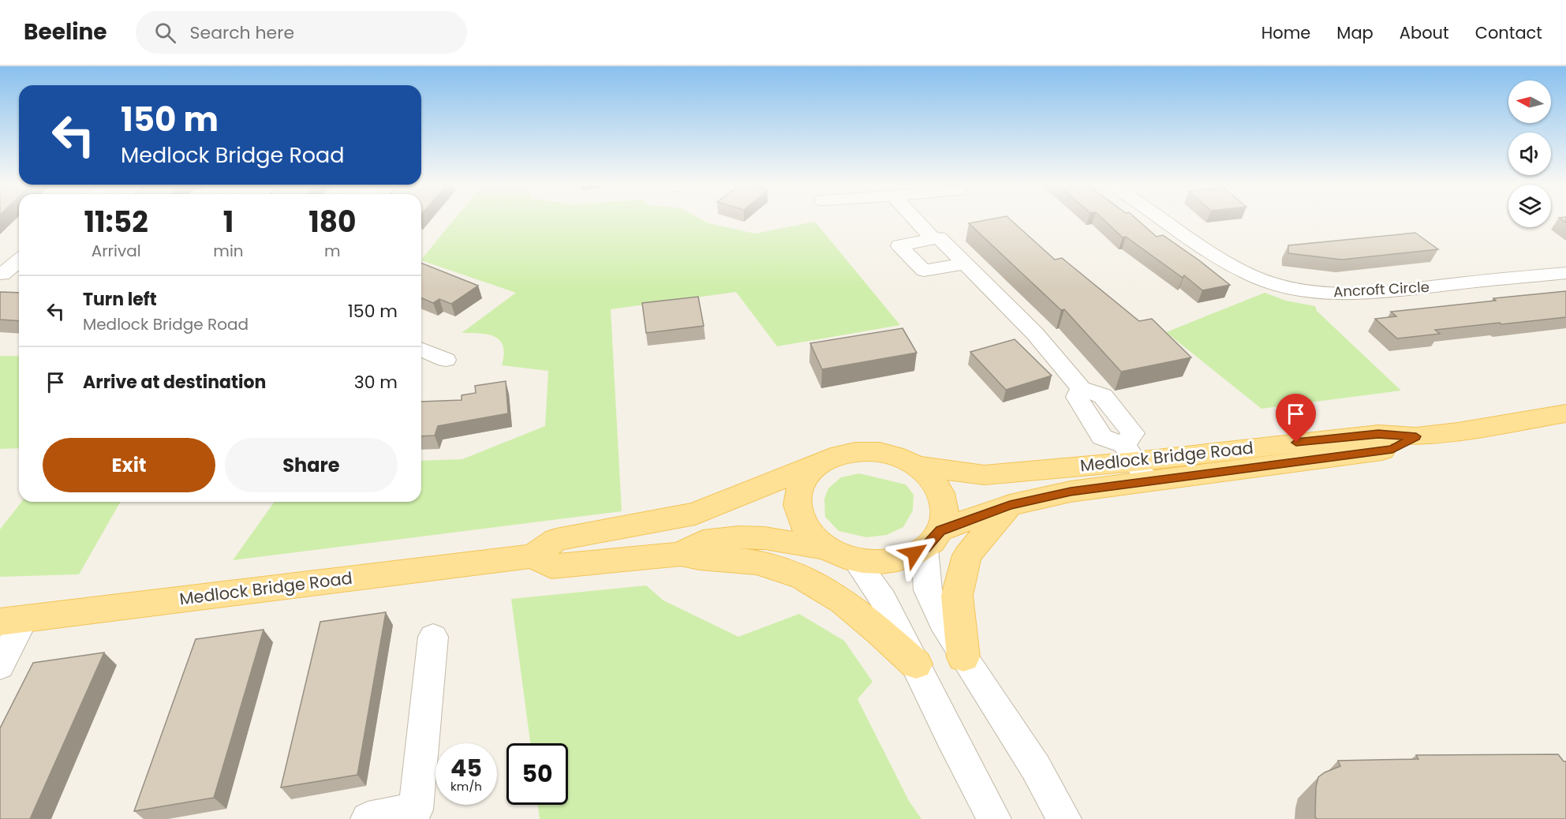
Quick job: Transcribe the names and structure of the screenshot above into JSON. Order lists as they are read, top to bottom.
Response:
{
  "streets": {
    "main road": ["Medlock Bridge Road"],
    "street": ["Ancroft Circle"]
  },
  "north": "left",
  "page": {
    "header": "Beeline",
    "search": "Search here",
    "nav": [
      "Home",
      "Map",
      "About",
      "Contact"
    ],
    "turn": ["150 m", "Medlock Bridge Road"],
    "eta": [
      "11:52",
      "Arrival",
      "1",
      "min",
      "180",
      "m"
    ],
    "list": [
      {
        "name": "Turn left",
        "note": "Medlock Bridge Road",
        "value": "150 m"
      },
      {
        "name": "Arrive at destination",
        "value": "30 m"
      }
    ],
    "buttons": ["Exit", "Share"],
    "speed": "45 km/h",
    "limit": "50"
  }
}
